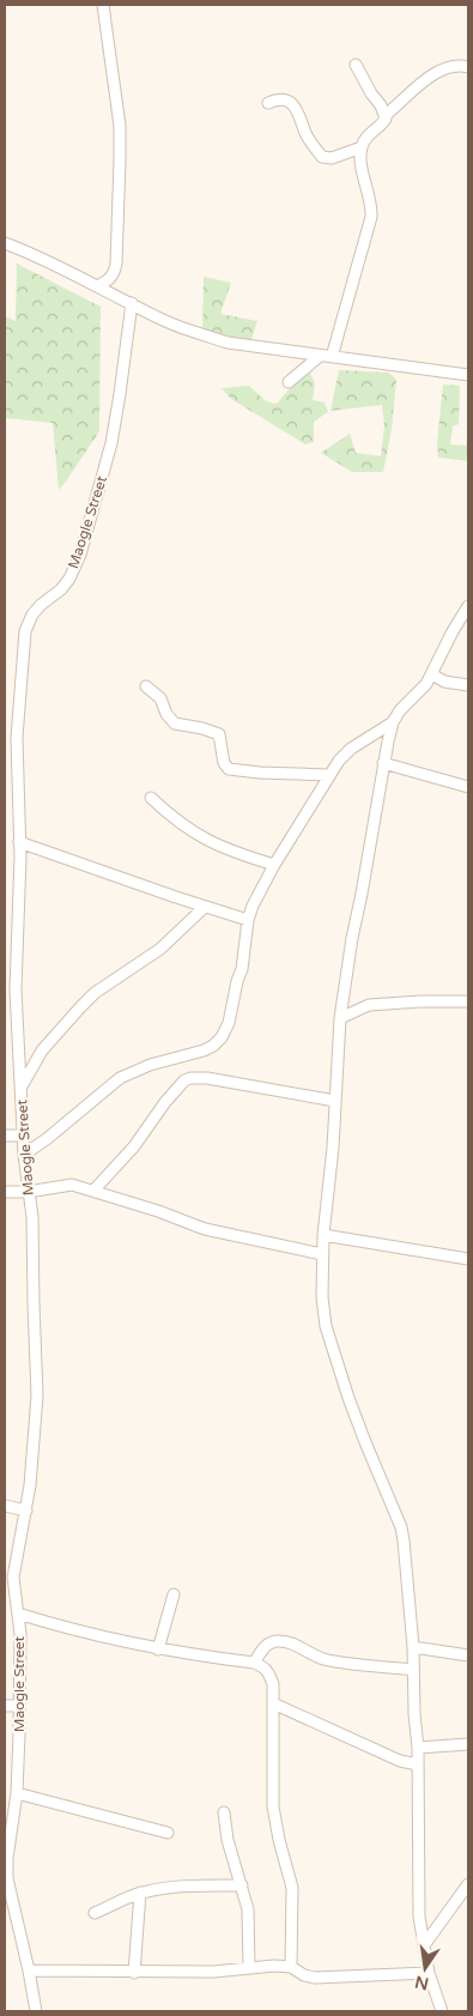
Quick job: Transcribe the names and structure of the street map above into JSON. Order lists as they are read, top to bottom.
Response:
{
  "streets": {
    "street": ["Maogle Street"]
  },
  "north": "bottom"
}
